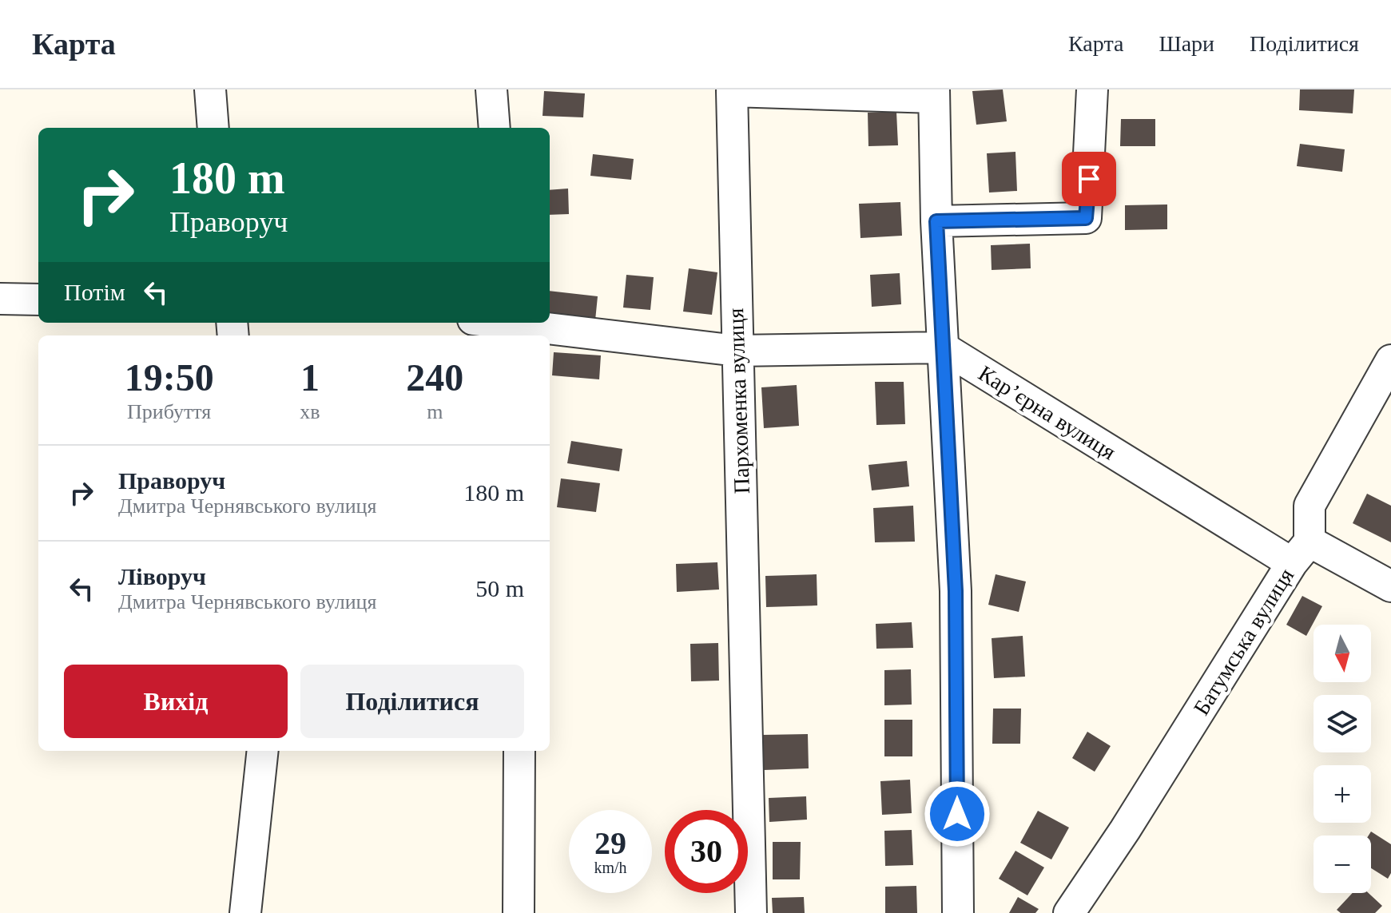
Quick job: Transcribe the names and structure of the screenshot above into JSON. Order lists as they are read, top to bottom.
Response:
{
  "streets": {
    "street": ["Пархоменка вулиця", "Кар’єрна вулиця", "Батумська вулиця"]
  },
  "crossings": [
    ["Кар’єрна вулиця", "Батумська вулиця"]
  ],
  "north": "bottom",
  "page": {
    "header": "Карта",
    "nav": ["Карта", "Шари", "Поділитися"],
    "turn": ["180 m", "Праворуч"],
    "then": "Потім",
    "eta": [
      "19:50",
      "Прибуття",
      "1",
      "хв",
      "240",
      "m"
    ],
    "list": [
      {
        "name": "Праворуч",
        "note": "Дмитра Чернявського вулиця",
        "value": "180 m"
      },
      {
        "name": "Ліворуч",
        "note": "Дмитра Чернявського вулиця",
        "value": "50 m"
      }
    ],
    "map_buttons": ["+", "−"],
    "buttons": ["Вихід", "Поділитися"],
    "speed": "29 km/h",
    "limit": "30"
  }
}
